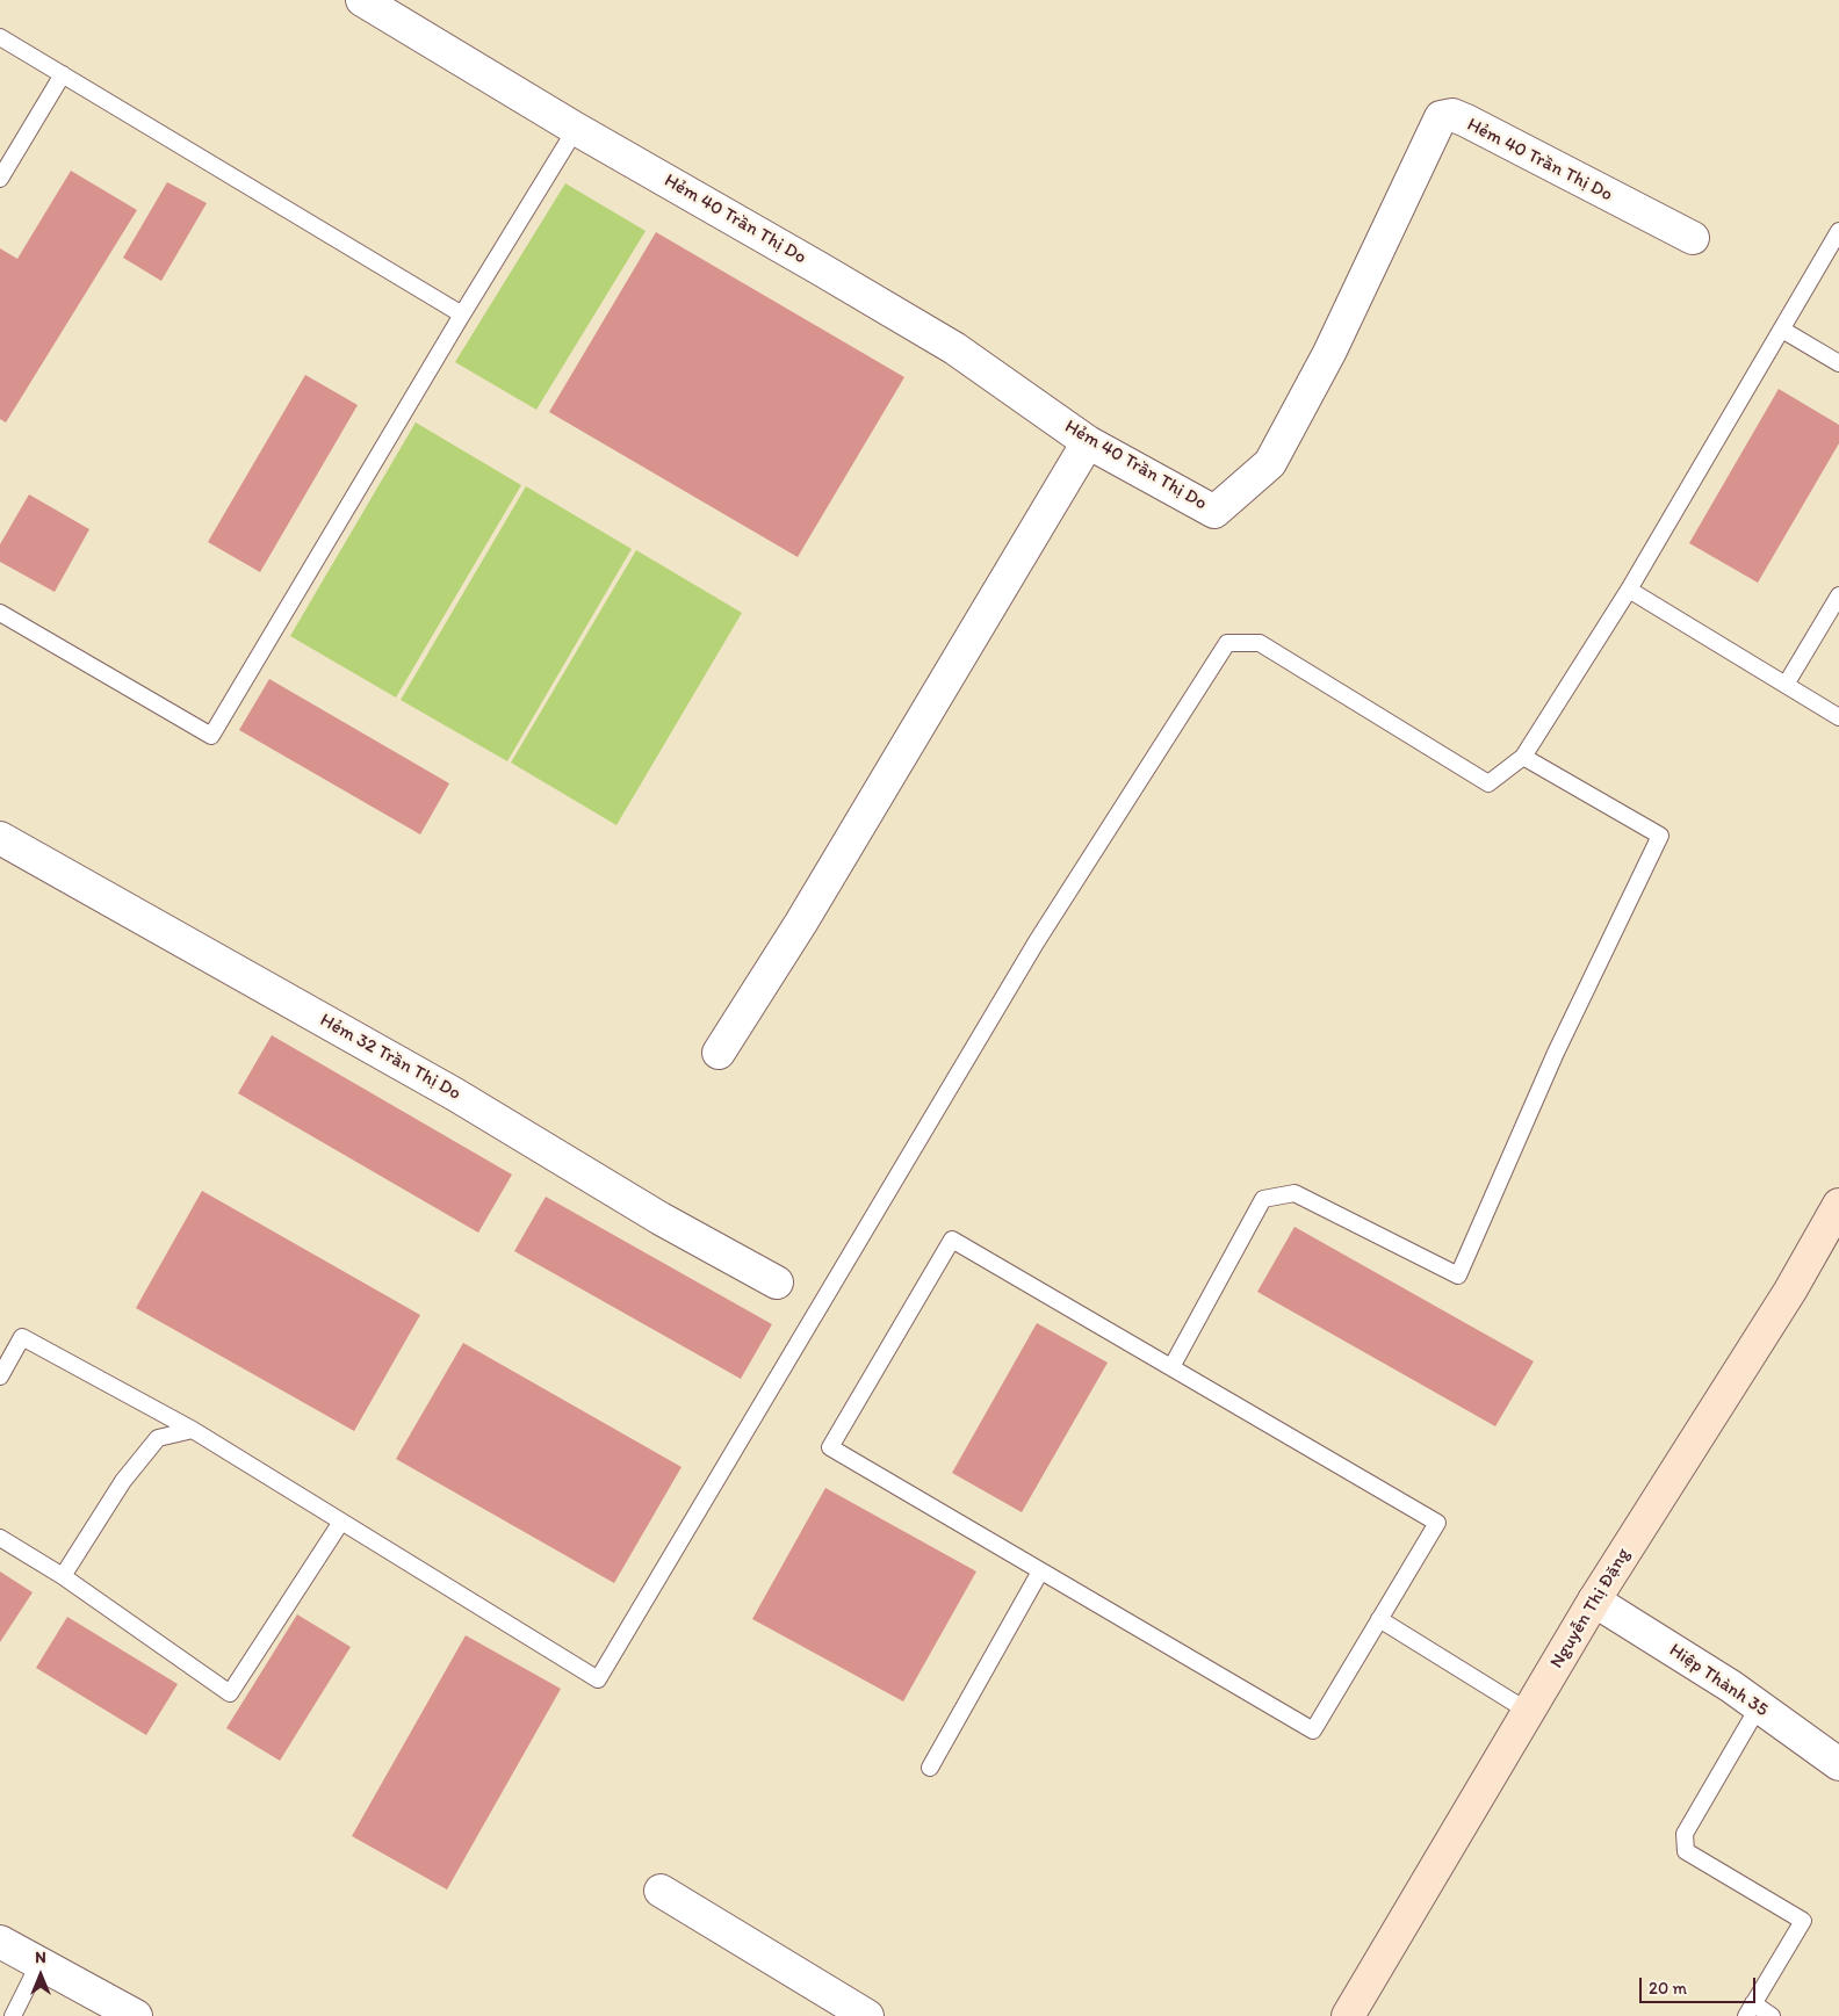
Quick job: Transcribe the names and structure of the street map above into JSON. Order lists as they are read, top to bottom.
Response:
{
  "streets": {
    "street": [
      "Hẻm 40 Trần Thị Do",
      "Hẻm 32 Trần Thị Do",
      "Nguyễn Thị Đặng",
      "Hiệp Thành 35"
    ]
  },
  "crossings": [
    ["Nguyễn Thị Đặng", "Hiệp Thành 35"]
  ],
  "scale_bar": "20 m",
  "north": "top"
}
